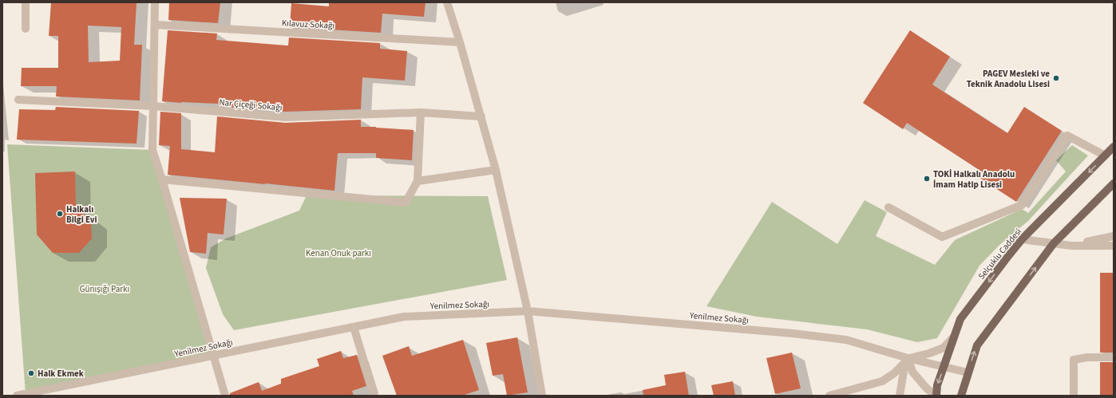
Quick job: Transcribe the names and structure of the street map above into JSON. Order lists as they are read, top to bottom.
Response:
{
  "streets": {
    "main road": ["Selçuklu Caddesi"],
    "street": ["Kılavuz Sokağı", "Nar Çiçeği Sokağı", "Yenilmez Sokağı"]
  },
  "crossings": [
    ["Selçuklu Caddesi", "Yenilmez Sokağı"]
  ],
  "parks": ["Kenan Onuk parkı", "Günışığı Parkı"],
  "places": [
    "PAGEV Mesleki ve Teknik Anadolu Lisesi",
    "TOKİ Halkalı Anadolu İmam Hatip Lisesi",
    "Halkalı Bilgi Evi",
    "Halk Ekmek"
  ]
}
